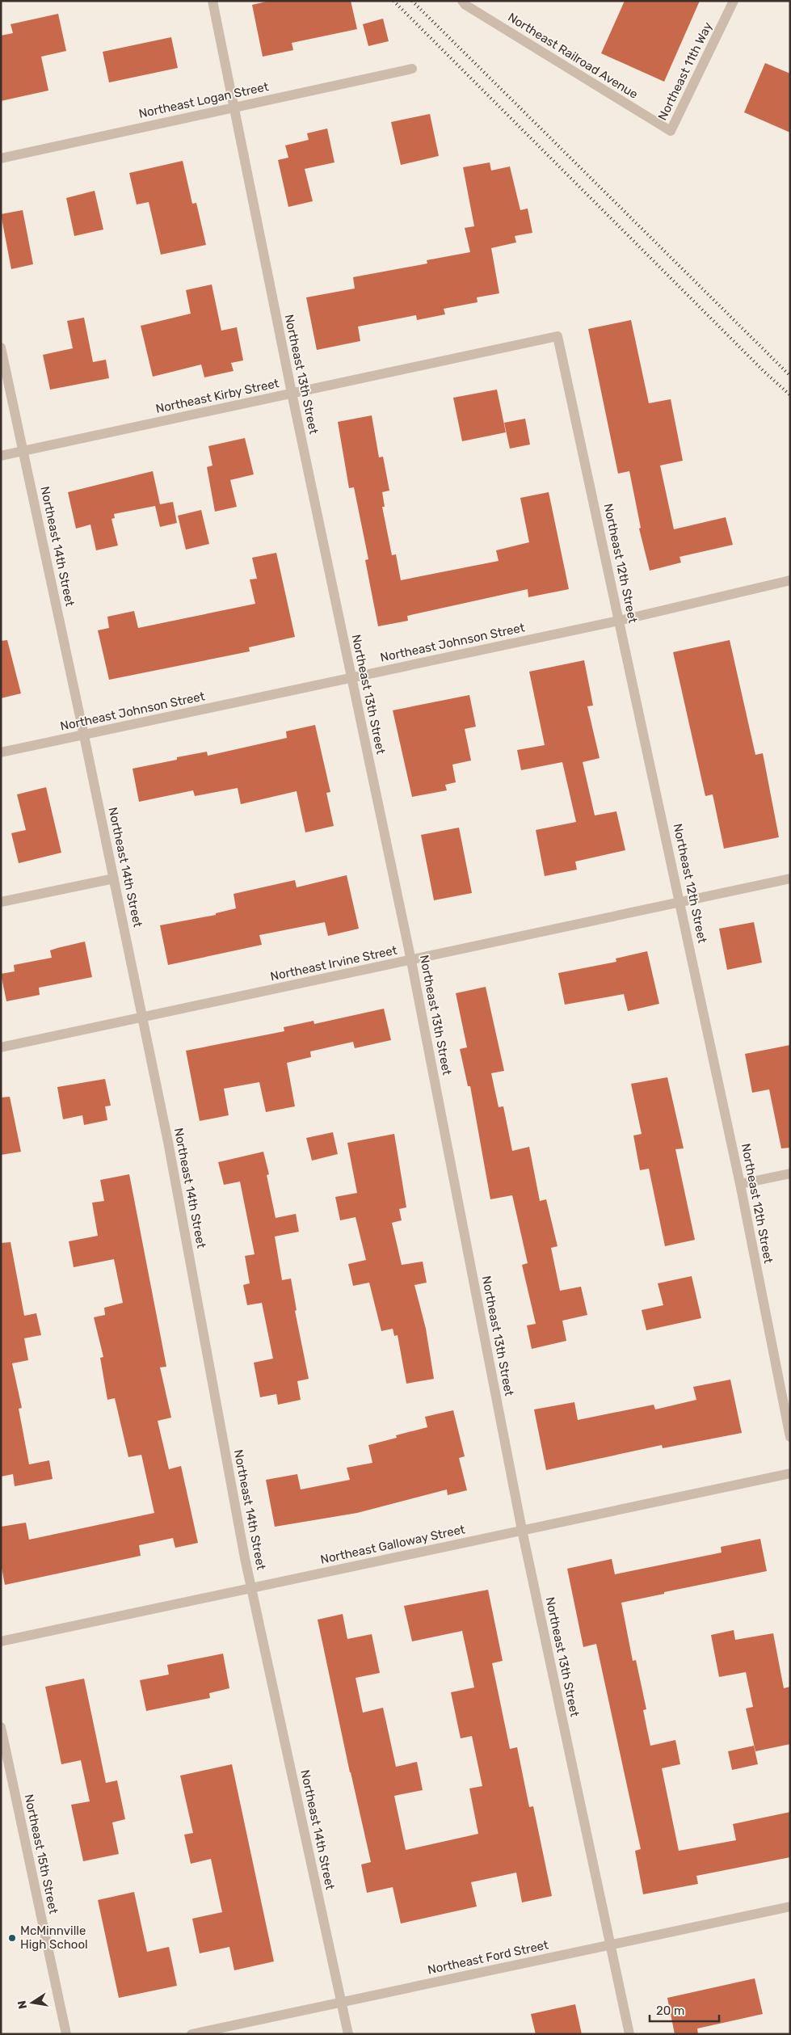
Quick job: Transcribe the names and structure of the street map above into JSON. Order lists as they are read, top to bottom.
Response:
{
  "streets": {
    "street": [
      "Northeast Railroad Avenue",
      "Northeast 11th Way",
      "Northeast Logan Street",
      "Northeast 13th Street",
      "Northeast Kirby Street",
      "Northeast 14th Street",
      "Northeast 12th Street",
      "Northeast Johnson Street",
      "Northeast Irvine Street",
      "Northeast Galloway Street",
      "Northeast 15th Street",
      "Northeast Ford Street"
    ]
  },
  "crossings": [
    ["Northeast Railroad Avenue", "Northeast 11th Way"],
    ["Northeast Logan Street", "Northeast 13th Street"],
    ["Northeast 13th Street", "Northeast Kirby Street"],
    ["Northeast 13th Street", "Northeast Johnson Street"],
    ["Northeast 13th Street", "Northeast Irvine Street"],
    ["Northeast 13th Street", "Northeast Galloway Street"],
    ["Northeast 13th Street", "Northeast Ford Street"],
    ["Northeast Kirby Street", "Northeast 14th Street"],
    ["Northeast Kirby Street", "Northeast 12th Street"],
    ["Northeast 14th Street", "Northeast Johnson Street"],
    ["Northeast 14th Street", "Northeast Irvine Street"],
    ["Northeast 14th Street", "Northeast Galloway Street"],
    ["Northeast 14th Street", "Northeast Ford Street"],
    ["Northeast 12th Street", "Northeast Johnson Street"],
    ["Northeast 12th Street", "Northeast Irvine Street"]
  ],
  "places": ["McMinnville High School"],
  "scale_bar": "20 m",
  "north": "left"
}
